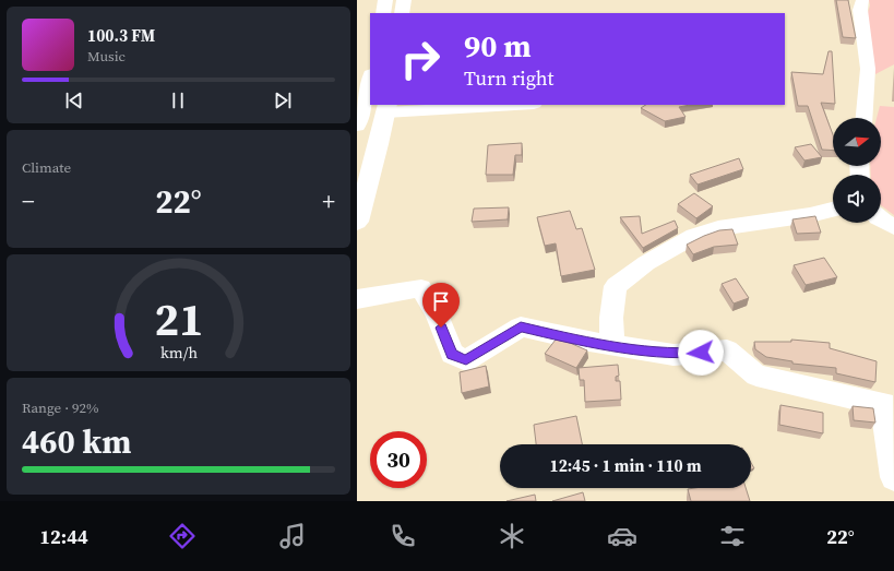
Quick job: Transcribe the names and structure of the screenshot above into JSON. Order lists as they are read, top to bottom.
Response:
{
  "north": "right",
  "page": {
    "turn": ["90 m", "Turn right"],
    "song": ["100.3 FM", "Music"],
    "tile": [
      "Climate",
      ["Range · 92%", "460 km"]
    ],
    "heat": ["−", "22°", "+"],
    "limit": "30",
    "trip": "12:45 · 1 min · 110 m",
    "tabs": ["12:44", "22°"],
    "gauge": ["21", "km/h"]
  }
}
